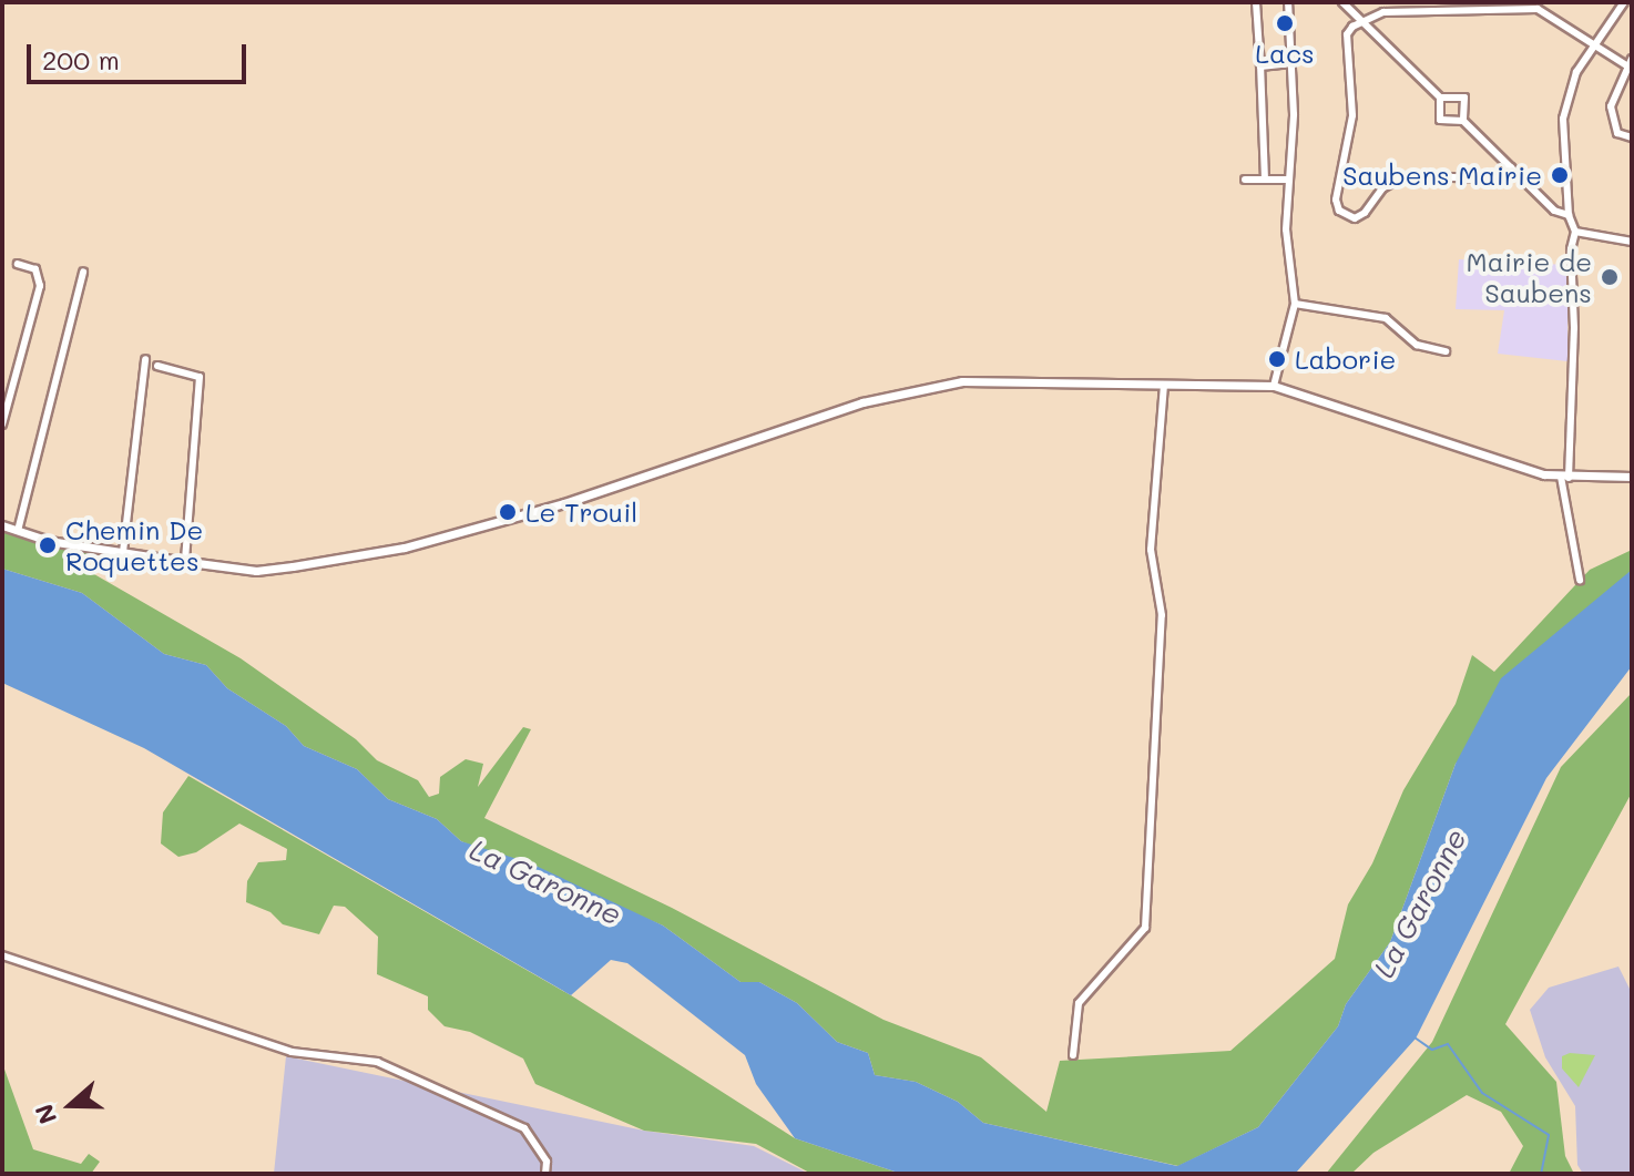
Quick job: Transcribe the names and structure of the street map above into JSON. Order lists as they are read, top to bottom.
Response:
{
  "water": ["La Garonne"],
  "places": [
    "Lacs",
    "Saubens Mairie",
    "Mairie de Saubens",
    "Laborie",
    "Le Trouil",
    "Chemin De Roquettes"
  ],
  "scale_bar": "200 m",
  "north": "left"
}
